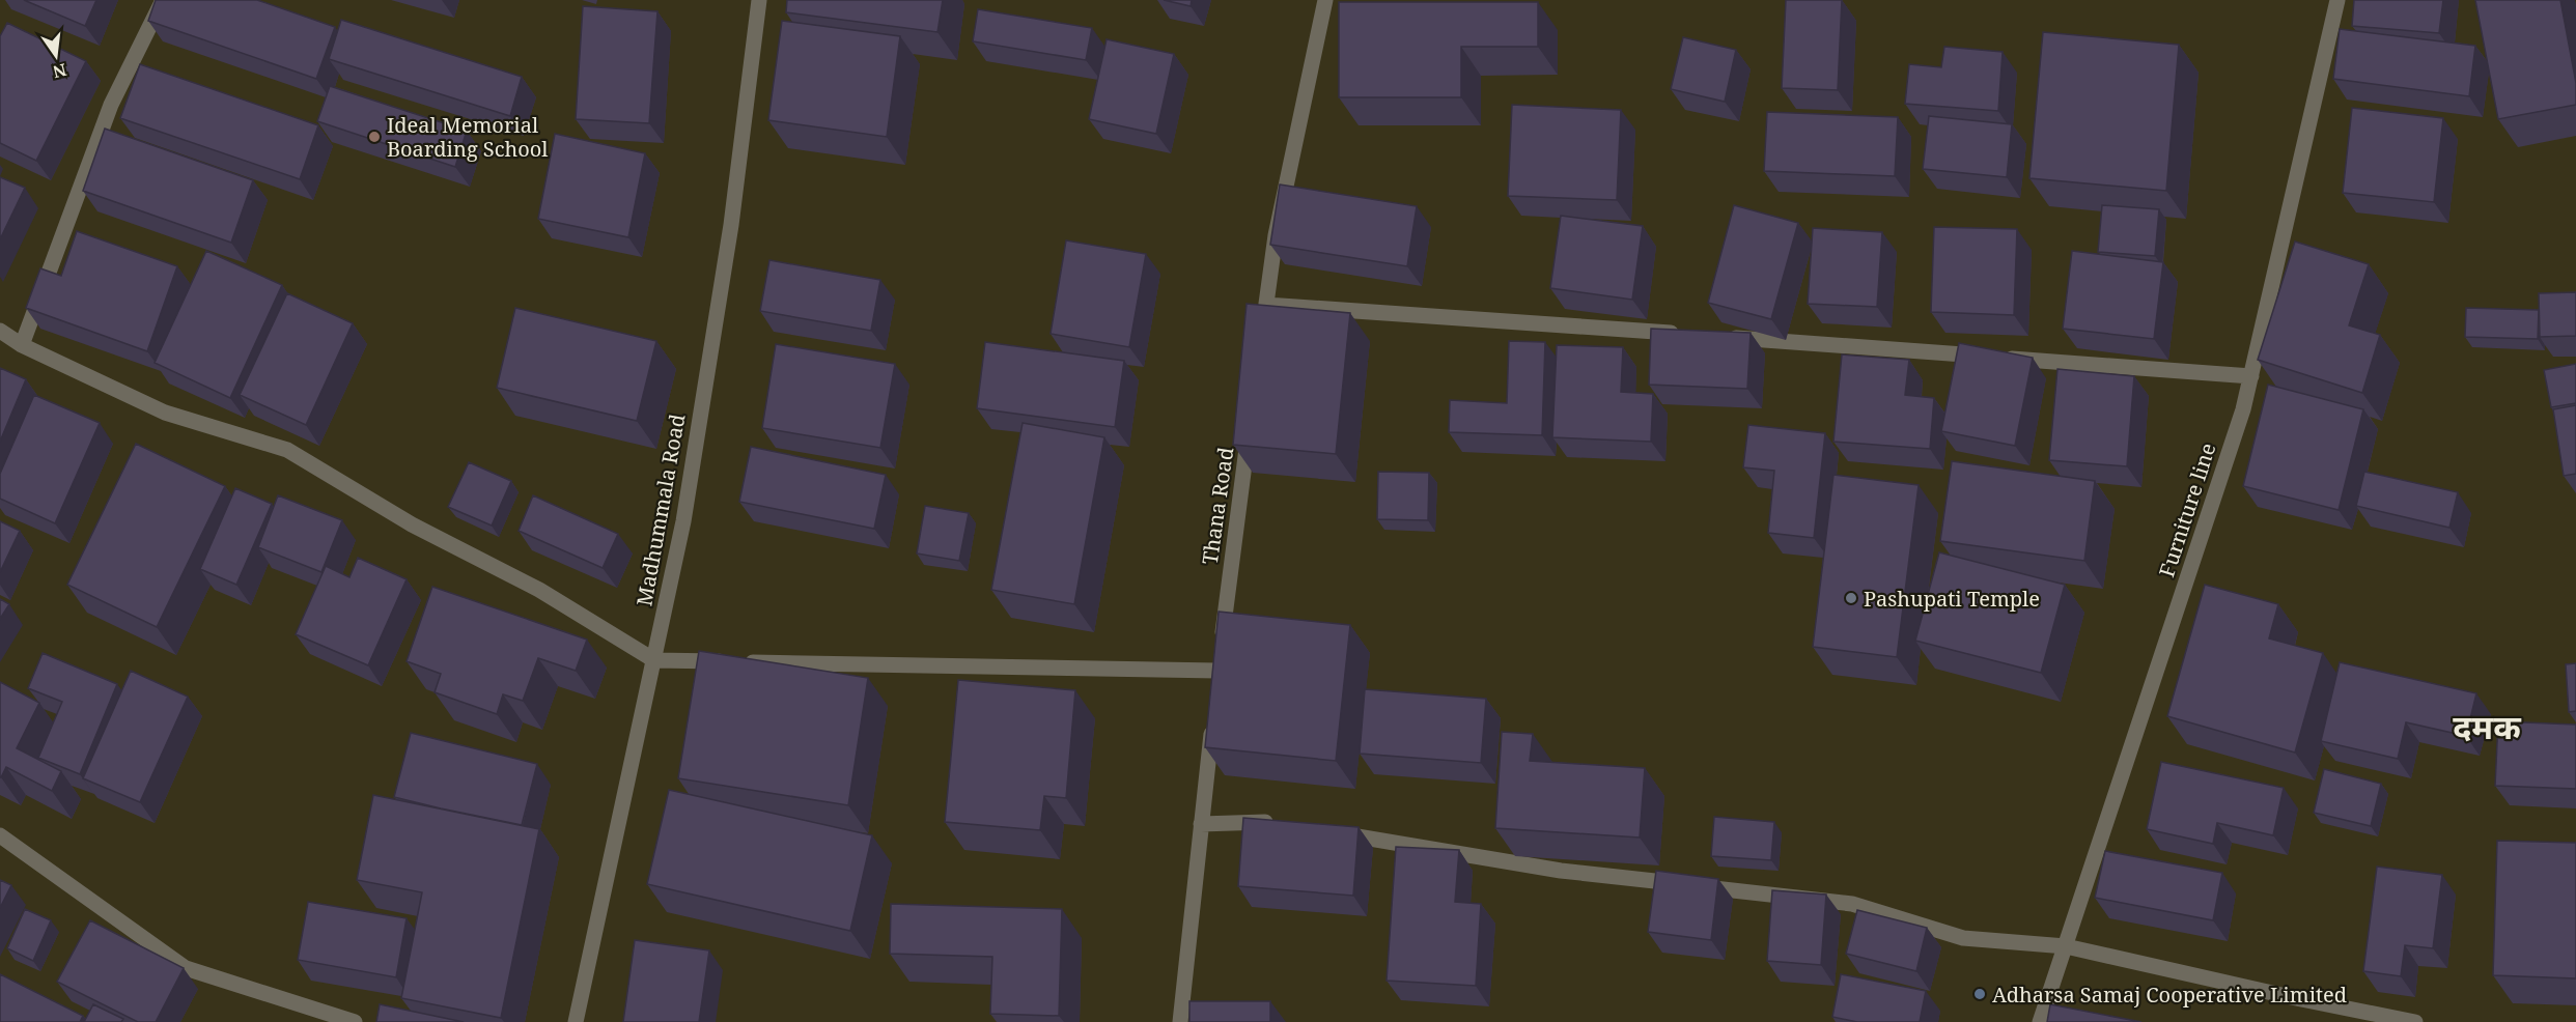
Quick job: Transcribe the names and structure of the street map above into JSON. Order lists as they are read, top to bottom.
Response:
{
  "streets": {
    "street": ["Thana Road", "Madhummala Road", "Furniture line"]
  },
  "crossings": [
    ["Thana Road", "Madhummala Road"]
  ],
  "districts": ["दमक"],
  "places": ["Ideal Memorial Boarding School", "Pashupati Temple", "Adharsa Samaj Cooperative Limited"],
  "north": "bottom"
}
